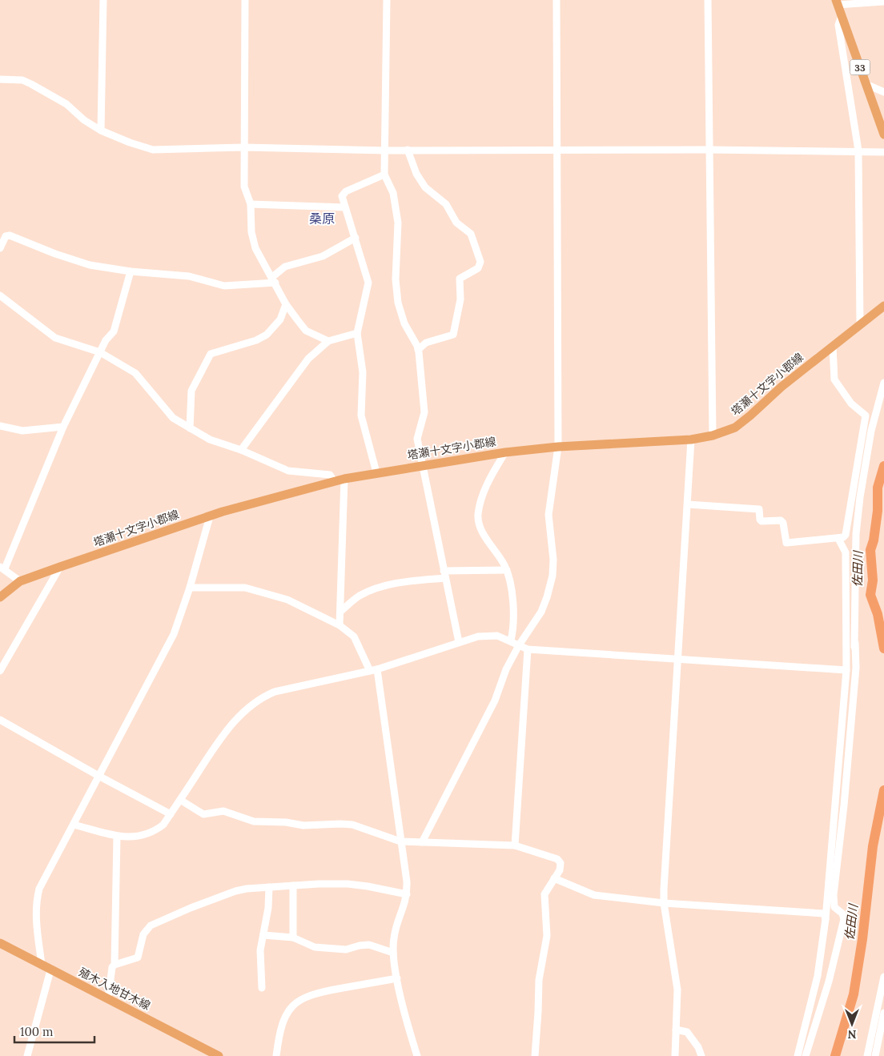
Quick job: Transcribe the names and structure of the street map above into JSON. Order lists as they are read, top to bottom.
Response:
{
  "streets": {
    "main road": ["33", "塔瀬十文字小郡線", "殖木入地甘木線"]
  },
  "districts": ["桑原"],
  "water": ["佐田川"],
  "scale_bar": "100 m",
  "north": "bottom"
}
